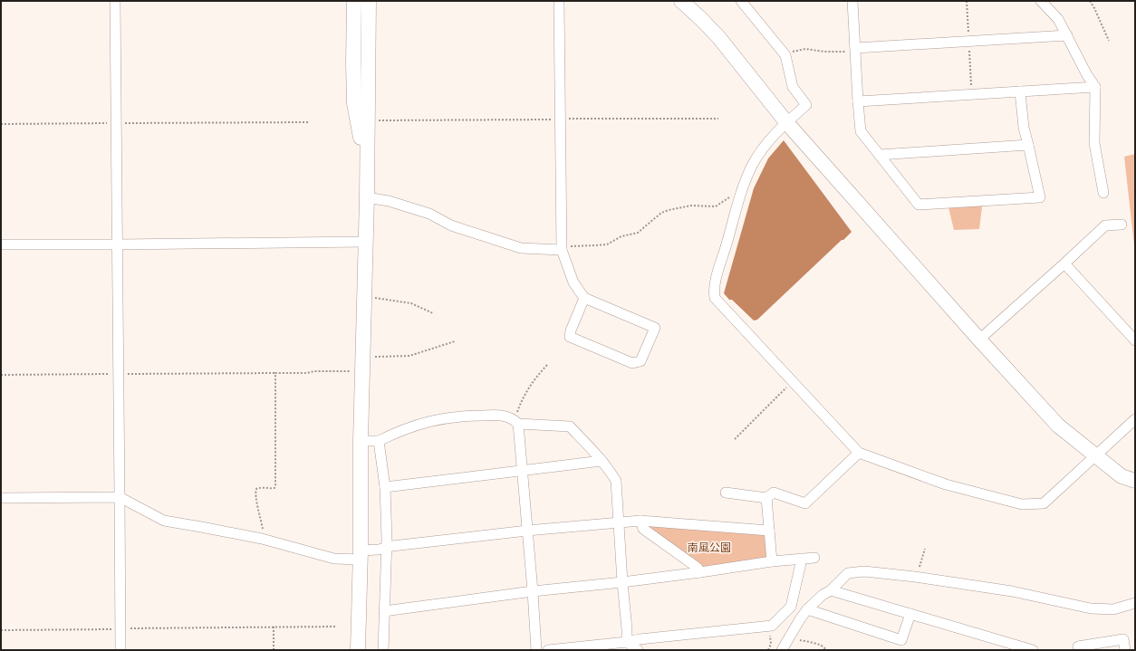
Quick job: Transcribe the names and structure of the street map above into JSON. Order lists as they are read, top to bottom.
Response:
{
  "parks": ["南風公園"]
}
